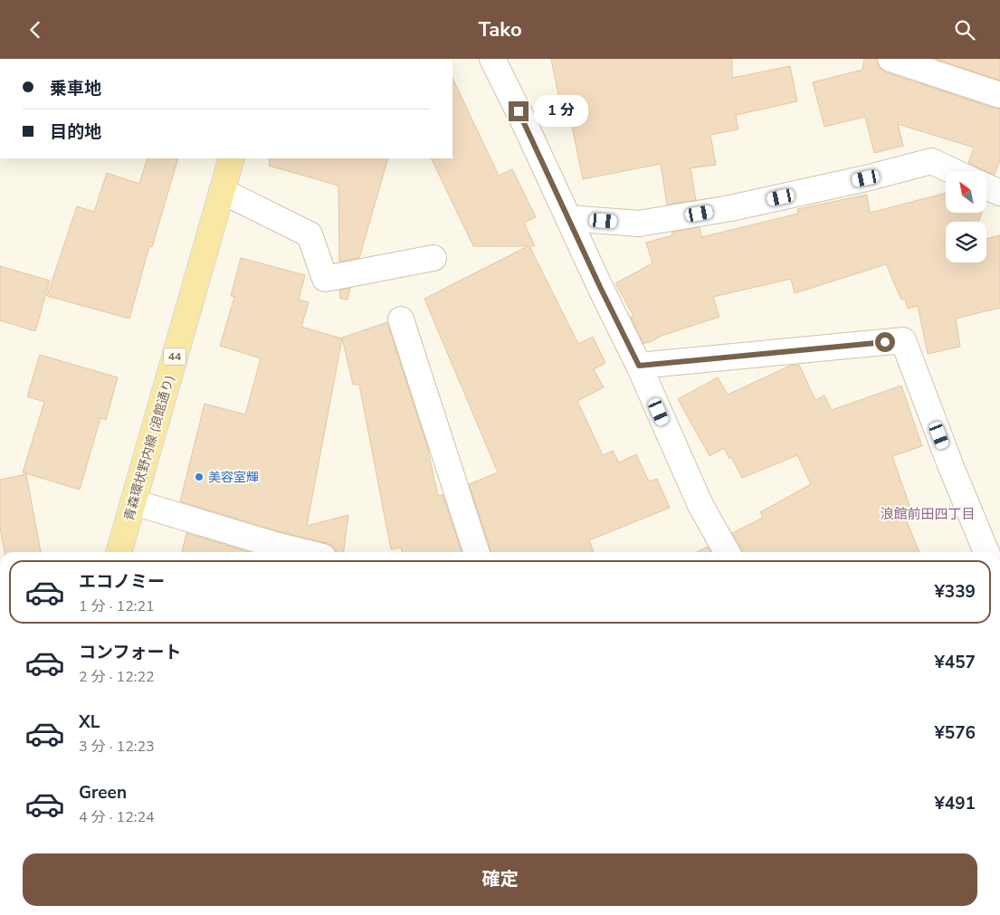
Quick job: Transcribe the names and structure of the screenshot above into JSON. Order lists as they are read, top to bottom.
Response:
{
  "streets": {
    "main road": ["44", "青森環状野内線 (浪館通り)"]
  },
  "districts": ["浪館前田四丁目"],
  "places": ["美容室輝"],
  "north": "top left",
  "page": {
    "header": "Tako",
    "banner": ["乗車地", "目的地"],
    "bubble": "1 分",
    "list": [
      {
        "name": "エコノミー",
        "note": "1 分 · 12:21",
        "value": "¥339"
      },
      {
        "name": "コンフォート",
        "note": "2 分 · 12:22",
        "value": "¥457"
      },
      {
        "name": "XL",
        "note": "3 分 · 12:23",
        "value": "¥576"
      },
      {
        "name": "Green",
        "note": "4 分 · 12:24",
        "value": "¥491"
      }
    ],
    "buttons": "確定"
  }
}
